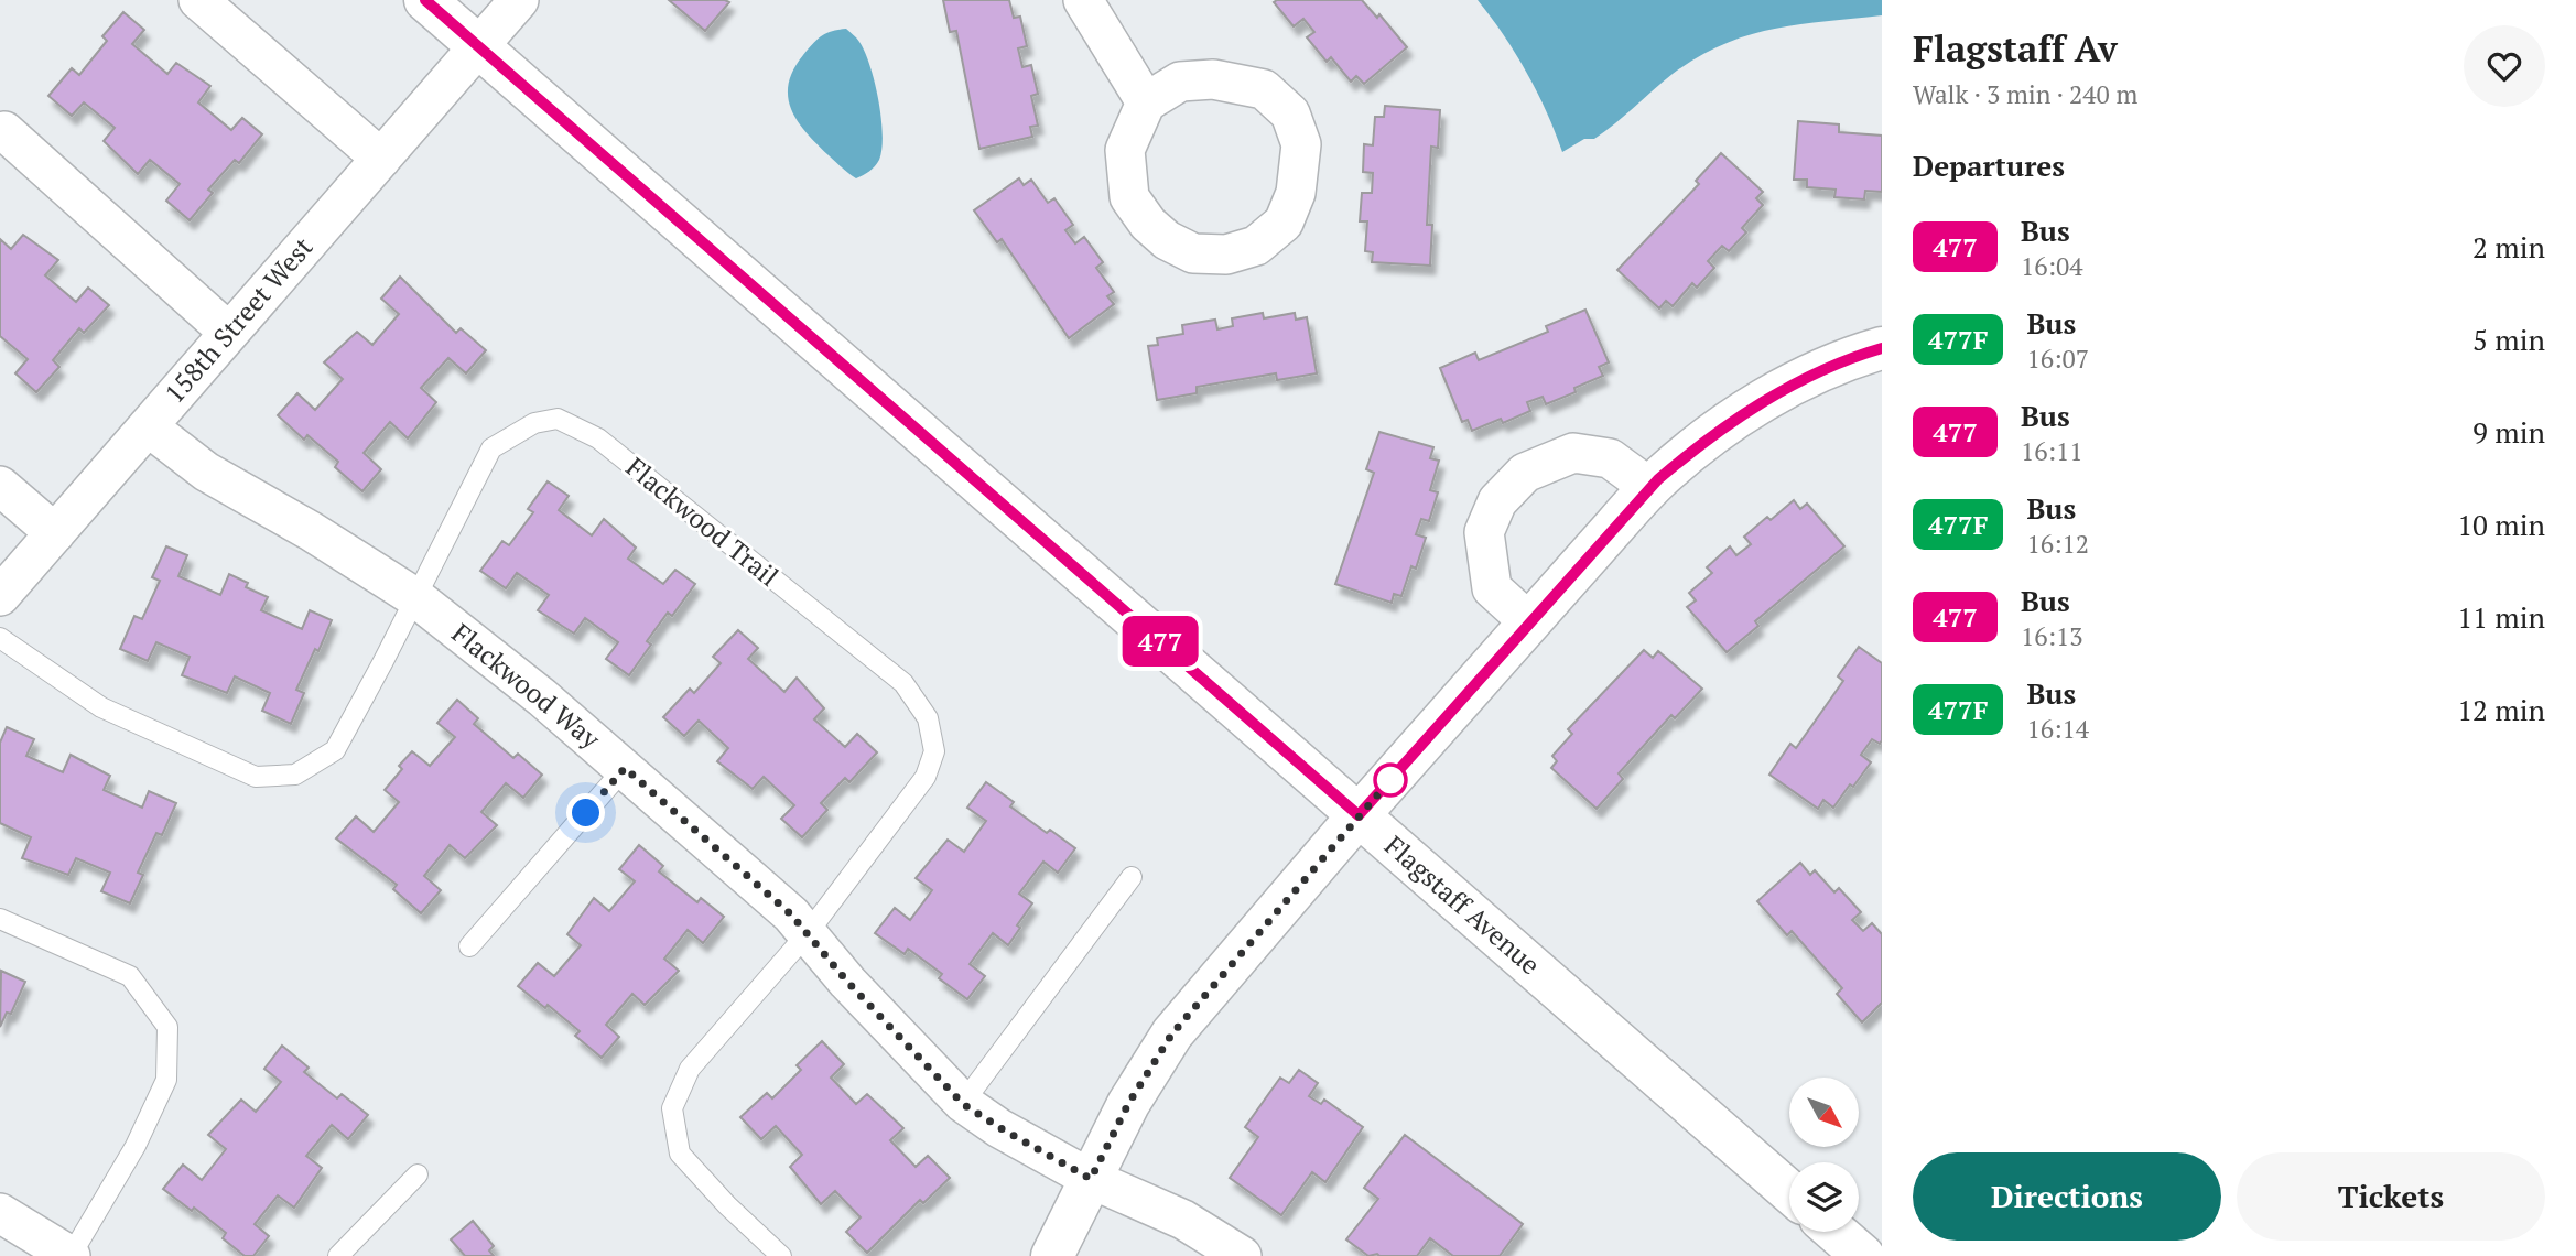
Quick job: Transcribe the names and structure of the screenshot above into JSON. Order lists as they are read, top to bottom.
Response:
{
  "streets": {
    "street": ["158th Street West", "Flackwood Way", "Flagstaff Avenue"],
    "lane": ["Flackwood Trail"]
  },
  "crossings": [
    ["158th Street West", "Flackwood Way"],
    ["158th Street West", "Flagstaff Avenue"],
    ["Flackwood Trail", "Flackwood Way"]
  ],
  "lines": ["bus line 477"],
  "north": "bottom right",
  "page": {
    "on_map": "477",
    "heading": [
      ["Flagstaff Av", "Walk · 3 min · 240 m"],
      "Departures"
    ],
    "list": [
      {
        "mark": "477",
        "name": "Bus",
        "note": "16:04",
        "value": "2 min"
      },
      {
        "mark": "477F",
        "name": "Bus",
        "note": "16:07",
        "value": "5 min"
      },
      {
        "mark": "477",
        "name": "Bus",
        "note": "16:11",
        "value": "9 min"
      },
      {
        "mark": "477F",
        "name": "Bus",
        "note": "16:12",
        "value": "10 min"
      },
      {
        "mark": "477",
        "name": "Bus",
        "note": "16:13",
        "value": "11 min"
      },
      {
        "mark": "477F",
        "name": "Bus",
        "note": "16:14",
        "value": "12 min"
      }
    ],
    "buttons": ["Directions", "Tickets"]
  }
}
